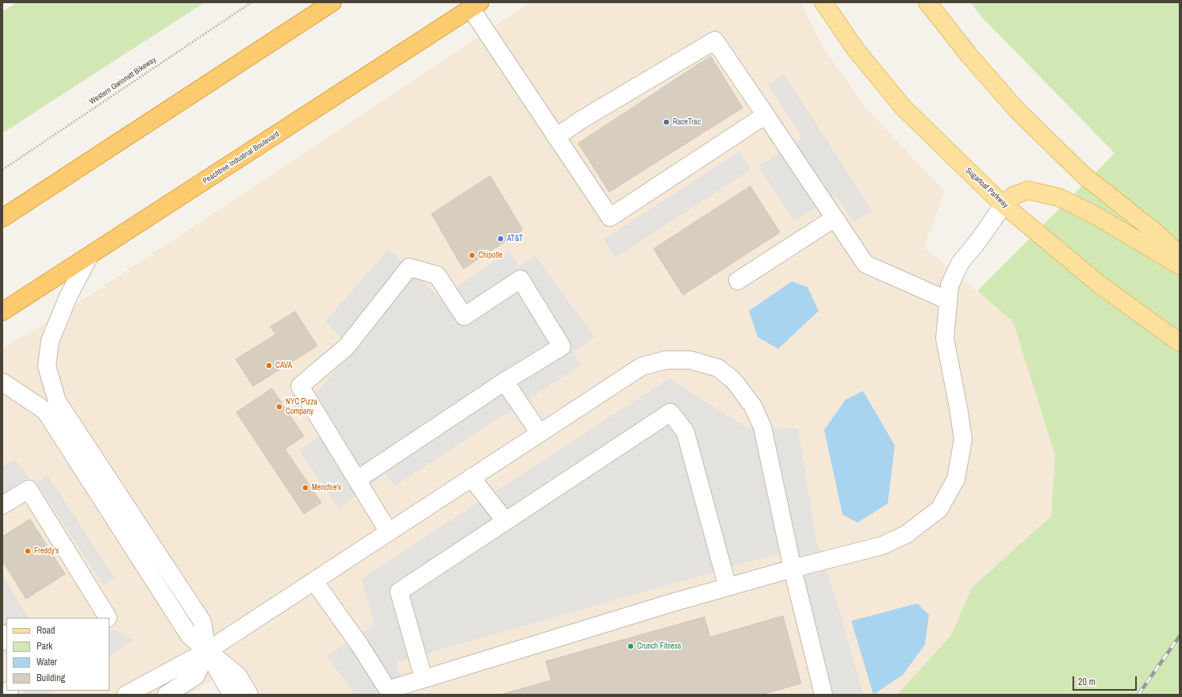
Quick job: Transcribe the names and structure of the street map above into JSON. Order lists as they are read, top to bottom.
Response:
{
  "streets": {
    "highway": ["Peachtree Industrial Boulevard"],
    "main road": ["Sugarloaf Parkway"],
    "path": ["Western Gwinnett Bikeway"]
  },
  "places": [
    "RaceTrac",
    "AT&T",
    "Chipotle",
    "CAVA",
    "NYC Pizza Company",
    "Menchie's",
    "Freddy's",
    "Crunch Fitness"
  ],
  "legend": [
    "Road",
    "Park",
    "Water",
    "Building"
  ],
  "scale_bar": "20 m"
}
